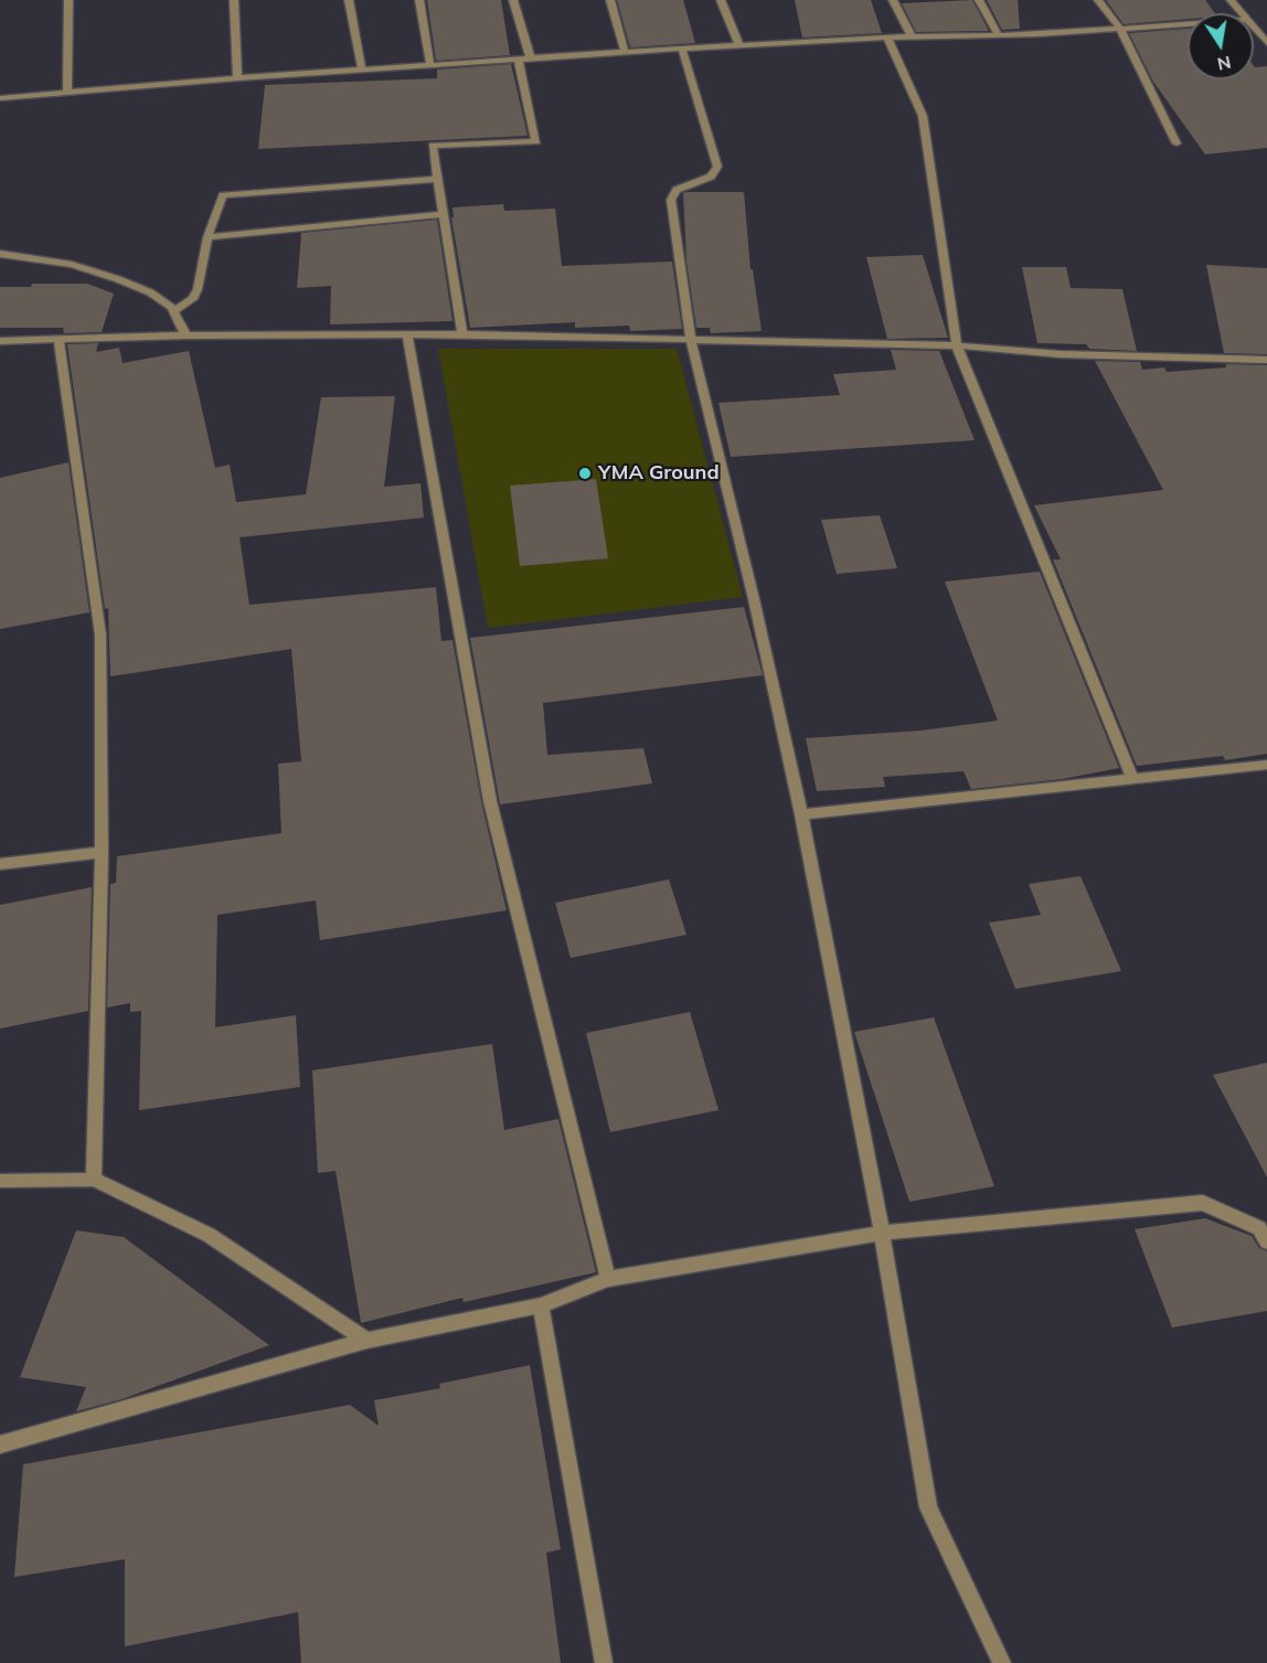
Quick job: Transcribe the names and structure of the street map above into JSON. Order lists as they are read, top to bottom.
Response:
{
  "places": ["YMA Ground"],
  "north": "bottom"
}
